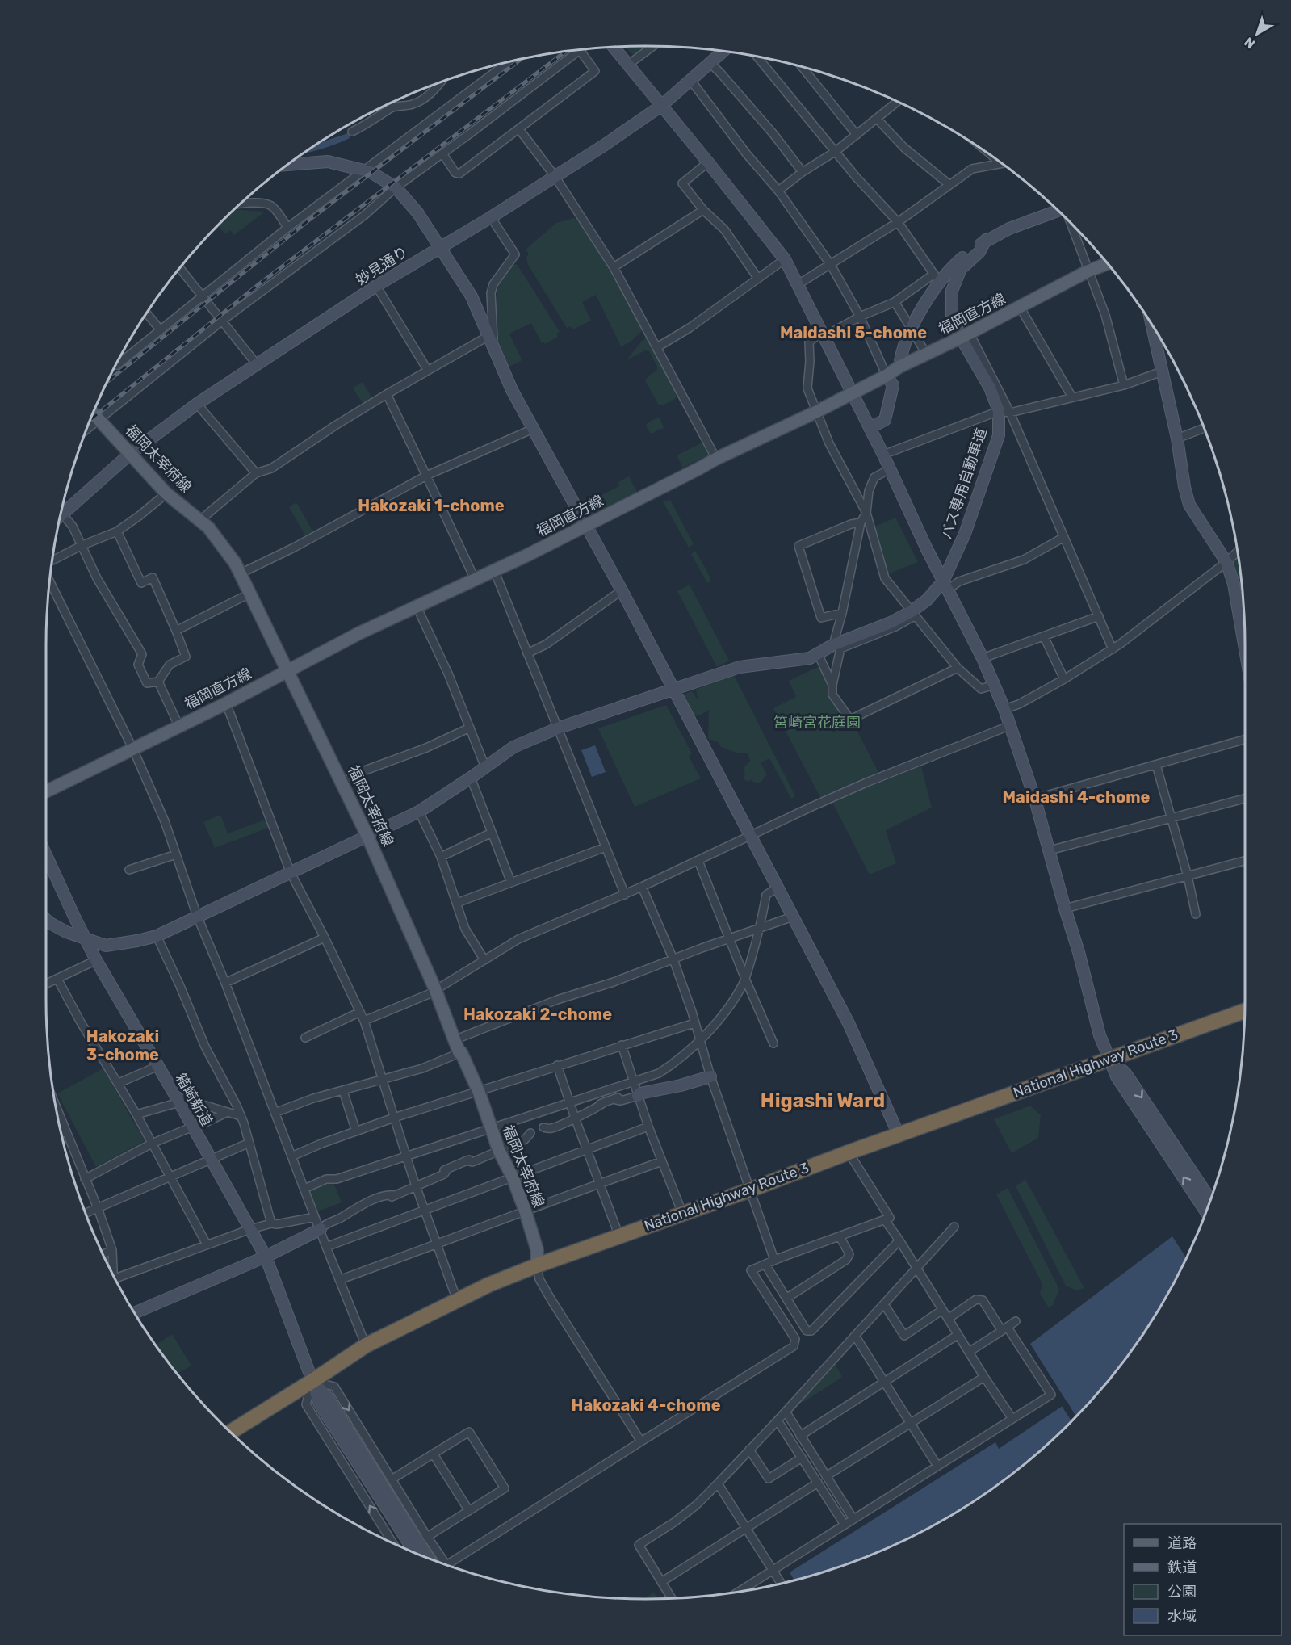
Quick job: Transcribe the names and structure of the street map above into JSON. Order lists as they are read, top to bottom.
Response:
{
  "streets": {
    "highway": ["National Highway Route 3"],
    "main road": ["福岡直方線", "福岡太宰府線"],
    "street": ["妙見通り", "バス専用自動車道", "箱崎新道"]
  },
  "crossings": [
    ["妙見通り", "福岡太宰府線"],
    ["福岡直方線", "福岡太宰府線"],
    ["福岡直方線", "バス専用自動車道"],
    ["福岡太宰府線", "National Highway Route 3"],
    ["National Highway Route 3", "箱崎新道"]
  ],
  "districts": [
    "Maidashi 5-chome",
    "Hakozaki 1-chome",
    "Maidashi 4-chome",
    "Hakozaki 2-chome",
    "Hakozaki 3-chome",
    "Higashi Ward",
    "Hakozaki 4-chome"
  ],
  "parks": ["筥崎宮花庭園"],
  "legend": [
    "道路",
    "鉄道",
    "公園",
    "水域"
  ],
  "north": "bottom left"
}
